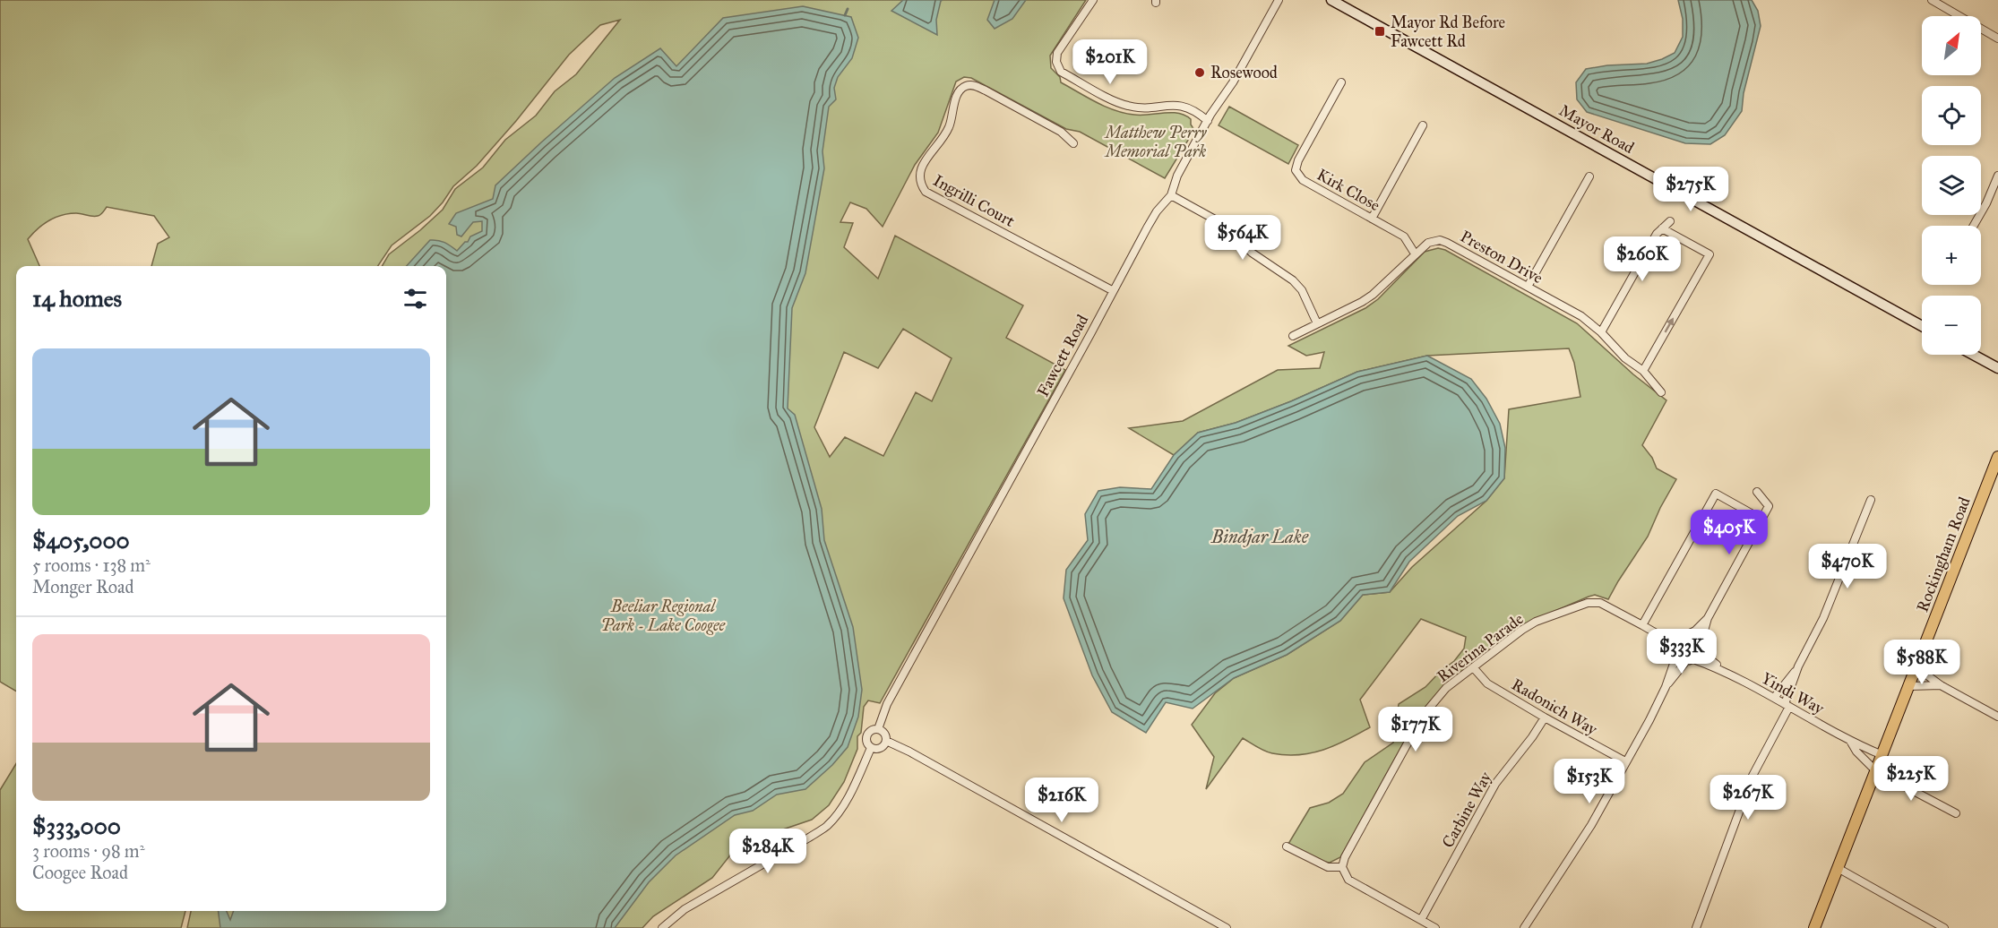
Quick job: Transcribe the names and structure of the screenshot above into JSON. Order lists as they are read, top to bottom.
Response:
{
  "streets": {
    "main road": ["Mayor Road", "Rockingham Road"],
    "street": [
      "Kirk Close",
      "Ingrilli Court",
      "Preston Drive",
      "Fawcett Road",
      "Riverina Parade",
      "Yindi Way",
      "Radonich Way",
      "Carbine Way"
    ]
  },
  "crossings": [
    ["Kirk Close", "Preston Drive"],
    ["Ingrilli Court", "Fawcett Road"],
    ["Rockingham Road", "Yindi Way"],
    ["Riverina Parade", "Yindi Way"],
    ["Riverina Parade", "Radonich Way"],
    ["Radonich Way", "Carbine Way"]
  ],
  "water": ["Bindjar Lake"],
  "parks": ["Matthew Perry Memorial Park", "Beeliar Regional Park - Lake Coogee"],
  "places": {
    "transit": ["Mayor Rd Before Fawcett Rd"],
    "other": ["Rosewood"]
  },
  "north": "top right",
  "page": {
    "map_buttons": ["+", "−"],
    "price": [
      "$201K",
      "$275K",
      "$564K",
      "$260K",
      "$405K",
      "$470K",
      "$333K",
      "$588K",
      "$177K",
      "$225K",
      "$153K",
      "$267K",
      "$216K",
      "$284K"
    ],
    "heading": "14 homes",
    "list": [
      {
        "name": "$405,000",
        "note": "5 rooms · 138 m² · Monger Road"
      },
      {
        "name": "$333,000",
        "note": "3 rooms · 98 m² · Coogee Road"
      }
    ]
  }
}
